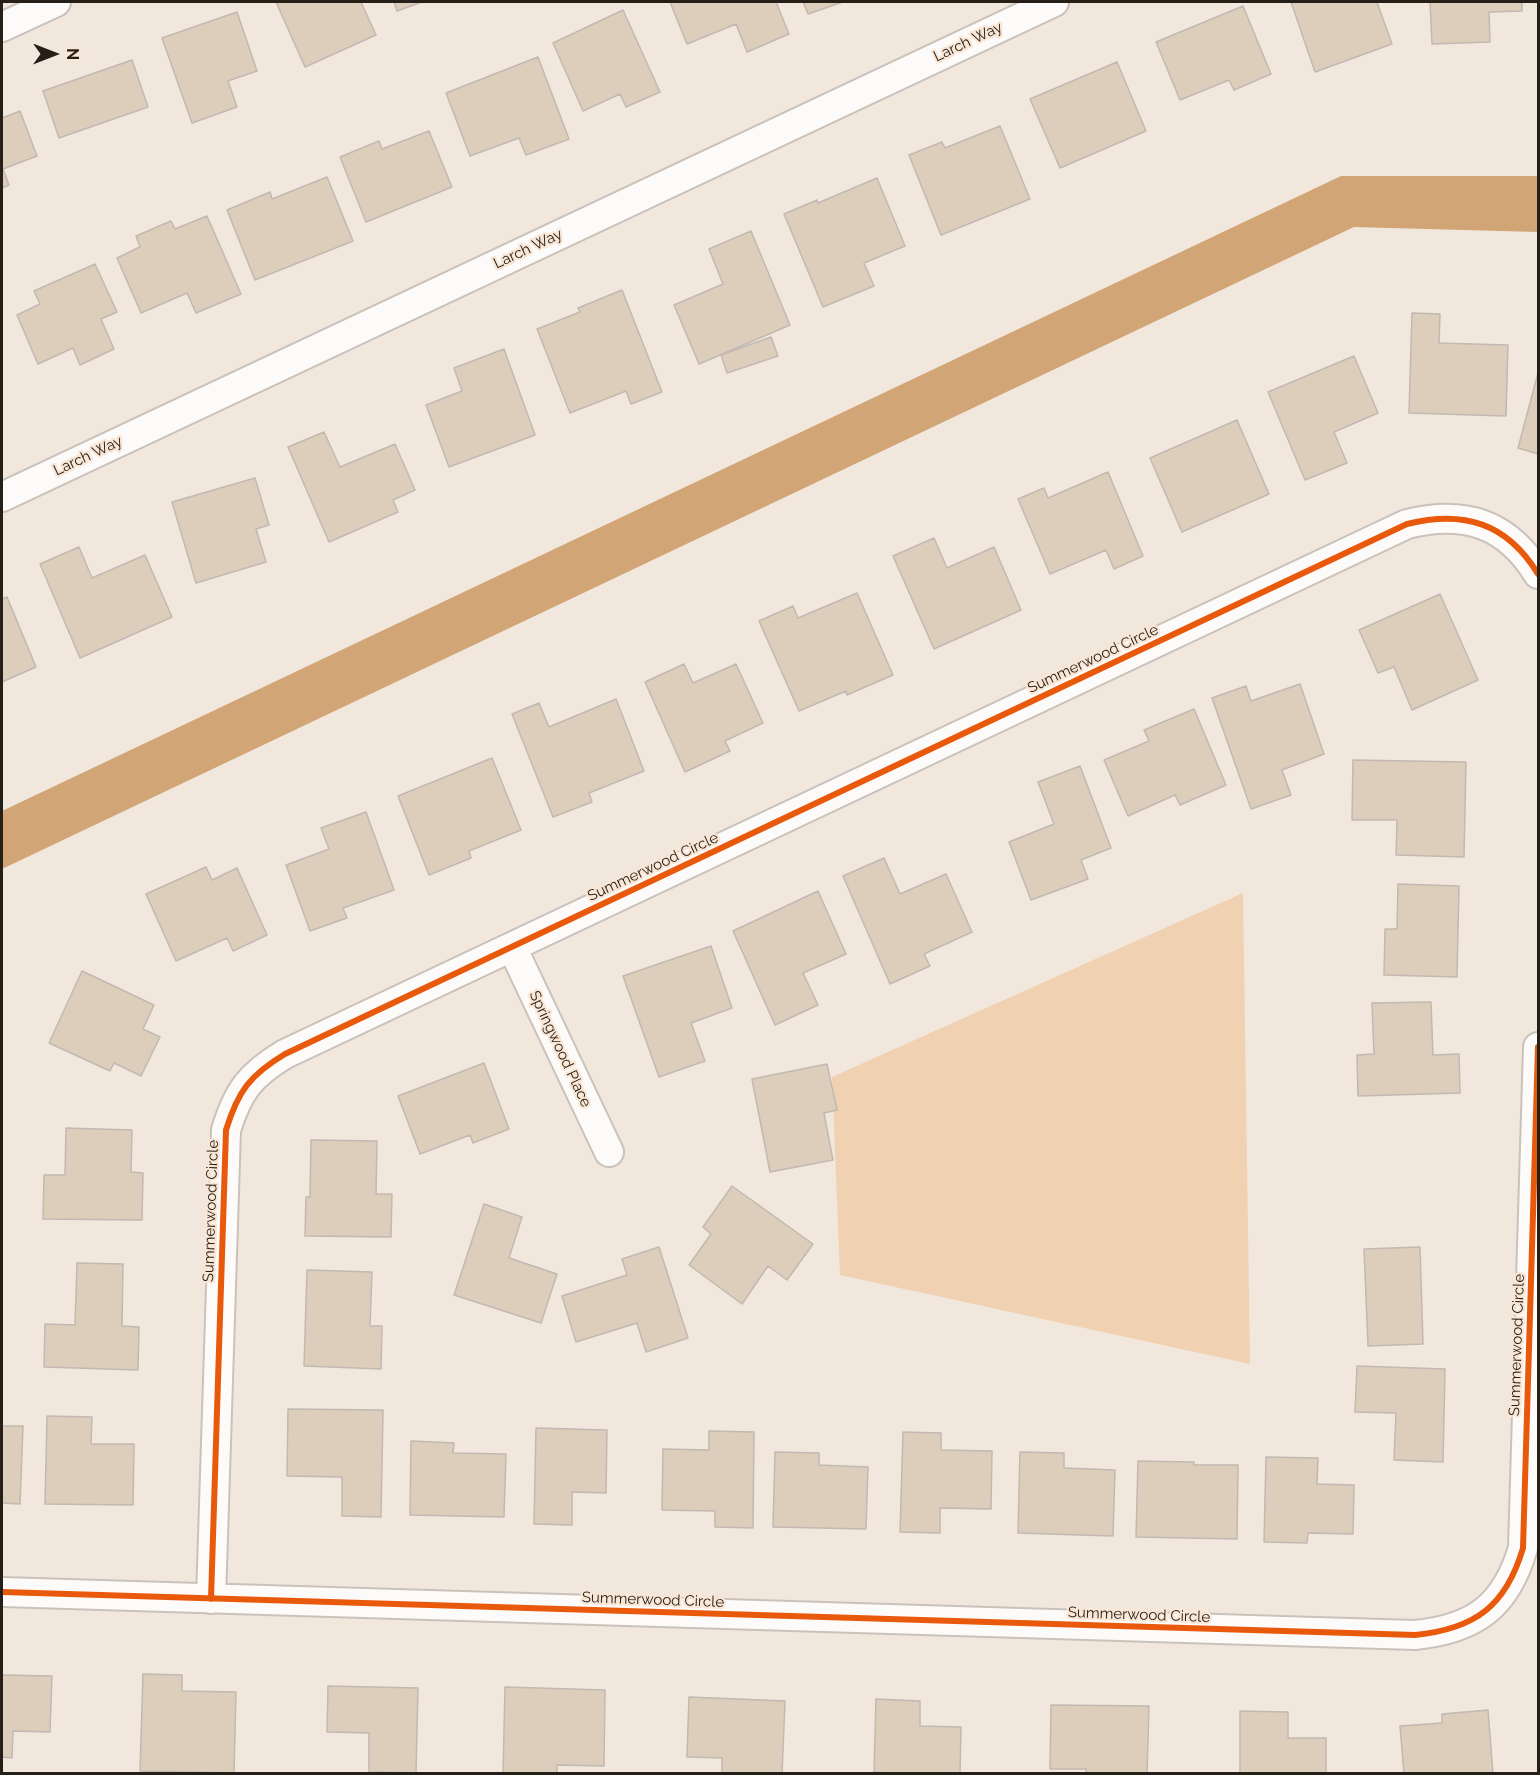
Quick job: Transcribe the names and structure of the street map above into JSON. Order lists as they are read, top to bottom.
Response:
{
  "streets": {
    "street": ["Larch Way", "Summerwood Circle", "Springwood Place"]
  },
  "crossings": [
    ["Summerwood Circle", "Springwood Place"]
  ],
  "north": "right"
}
